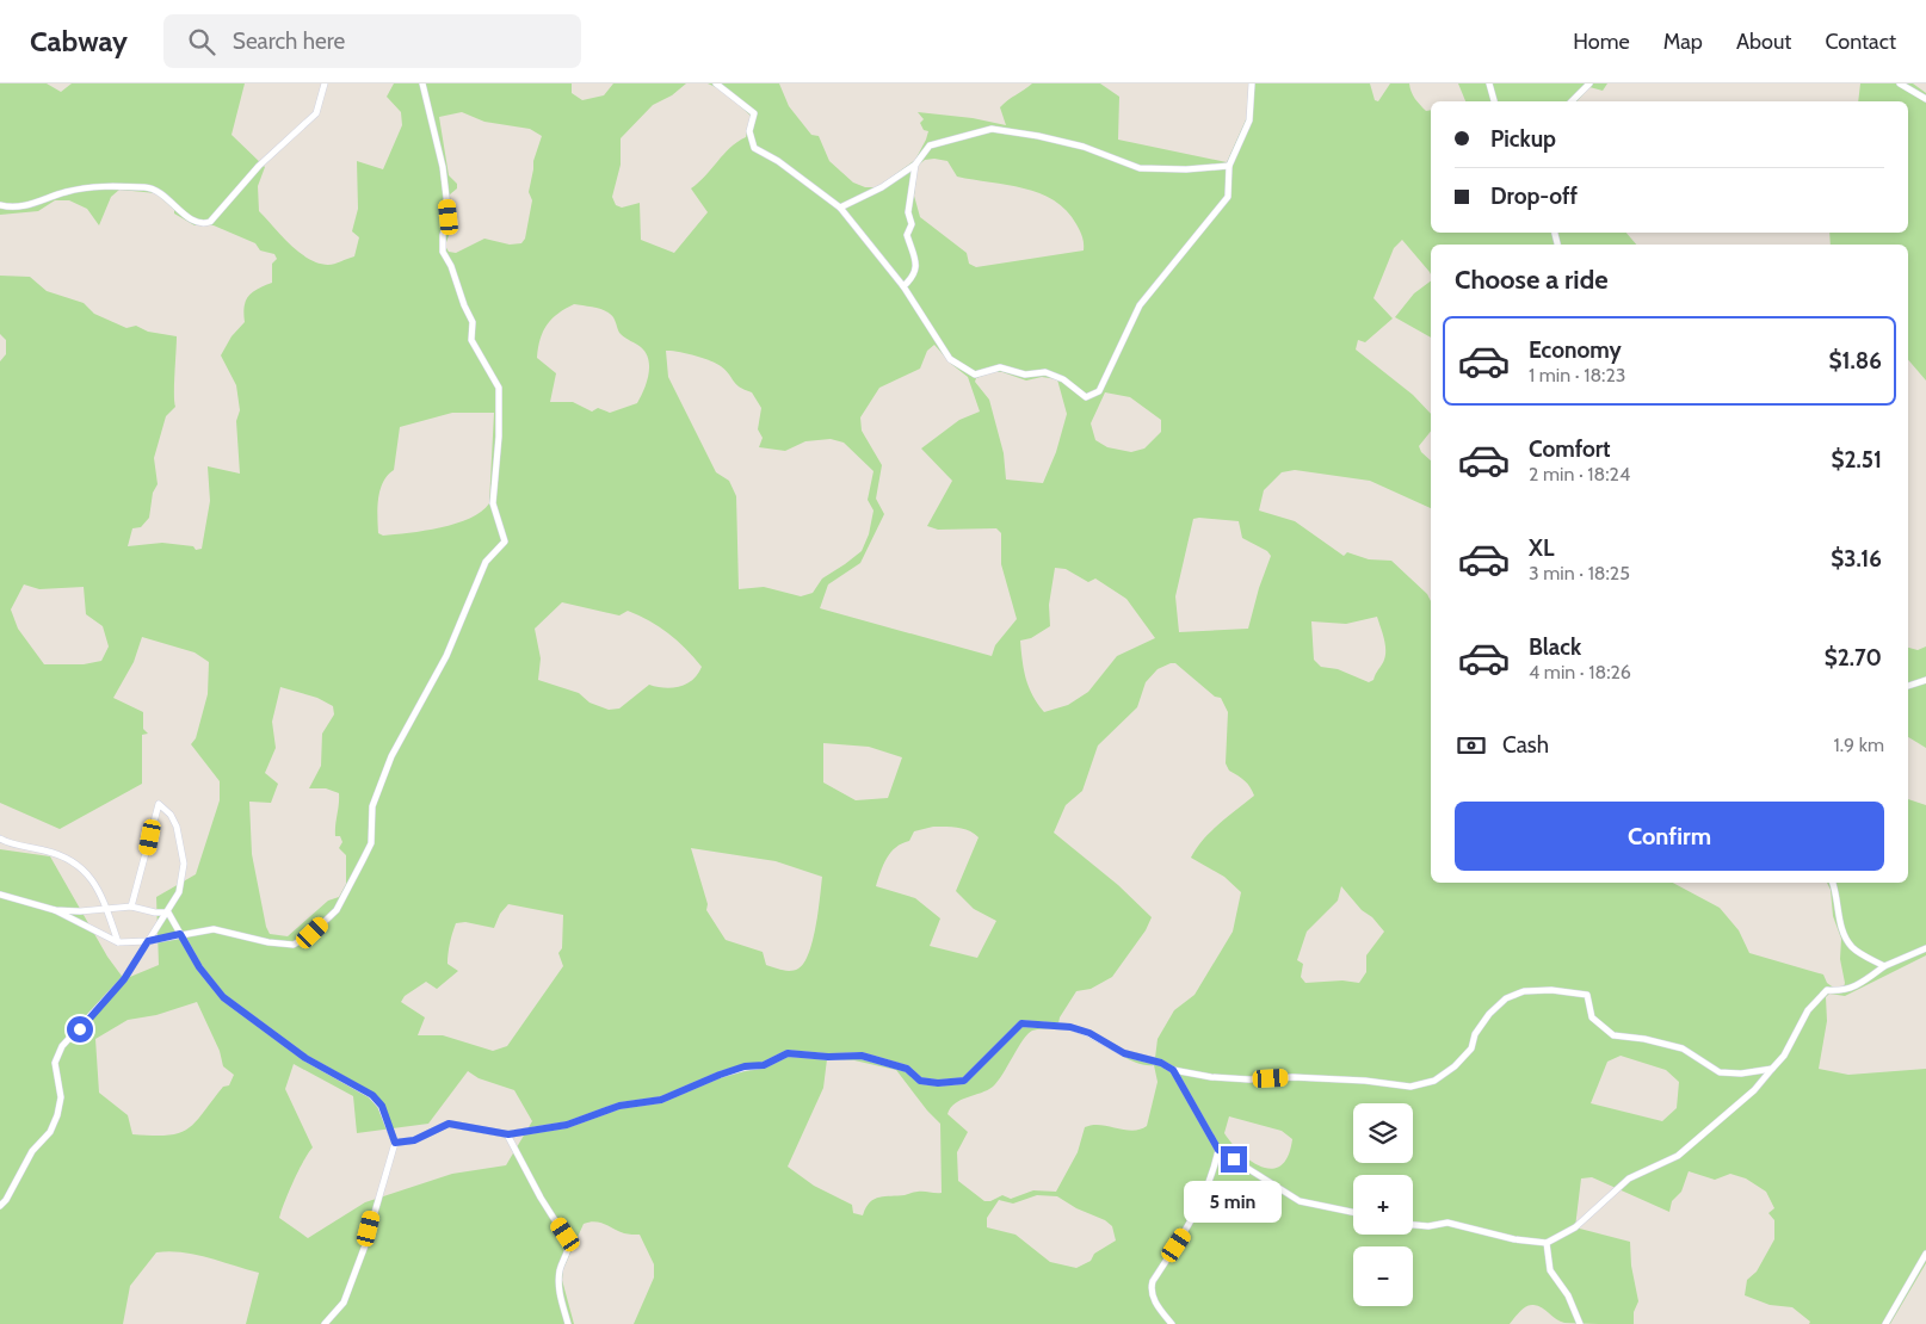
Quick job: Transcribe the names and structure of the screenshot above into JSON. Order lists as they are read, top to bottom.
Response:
{
  "page": {
    "header": "Cabway",
    "search": "Search here",
    "nav": [
      "Home",
      "Map",
      "About",
      "Contact"
    ],
    "banner": ["Pickup", "Drop-off"],
    "heading": "Choose a ride",
    "list": [
      {
        "name": "Economy",
        "note": "1 min · 18:23",
        "value": "$1.86"
      },
      {
        "name": "Comfort",
        "note": "2 min · 18:24",
        "value": "$2.51"
      },
      {
        "name": "XL",
        "note": "3 min · 18:25",
        "value": "$3.16"
      },
      {
        "name": "Black",
        "note": "4 min · 18:26",
        "value": "$2.70"
      }
    ],
    "pay": ["Cash", "1.9 km"],
    "buttons": "Confirm",
    "map_buttons": ["+", "−"],
    "bubble": "5 min"
  }
}
